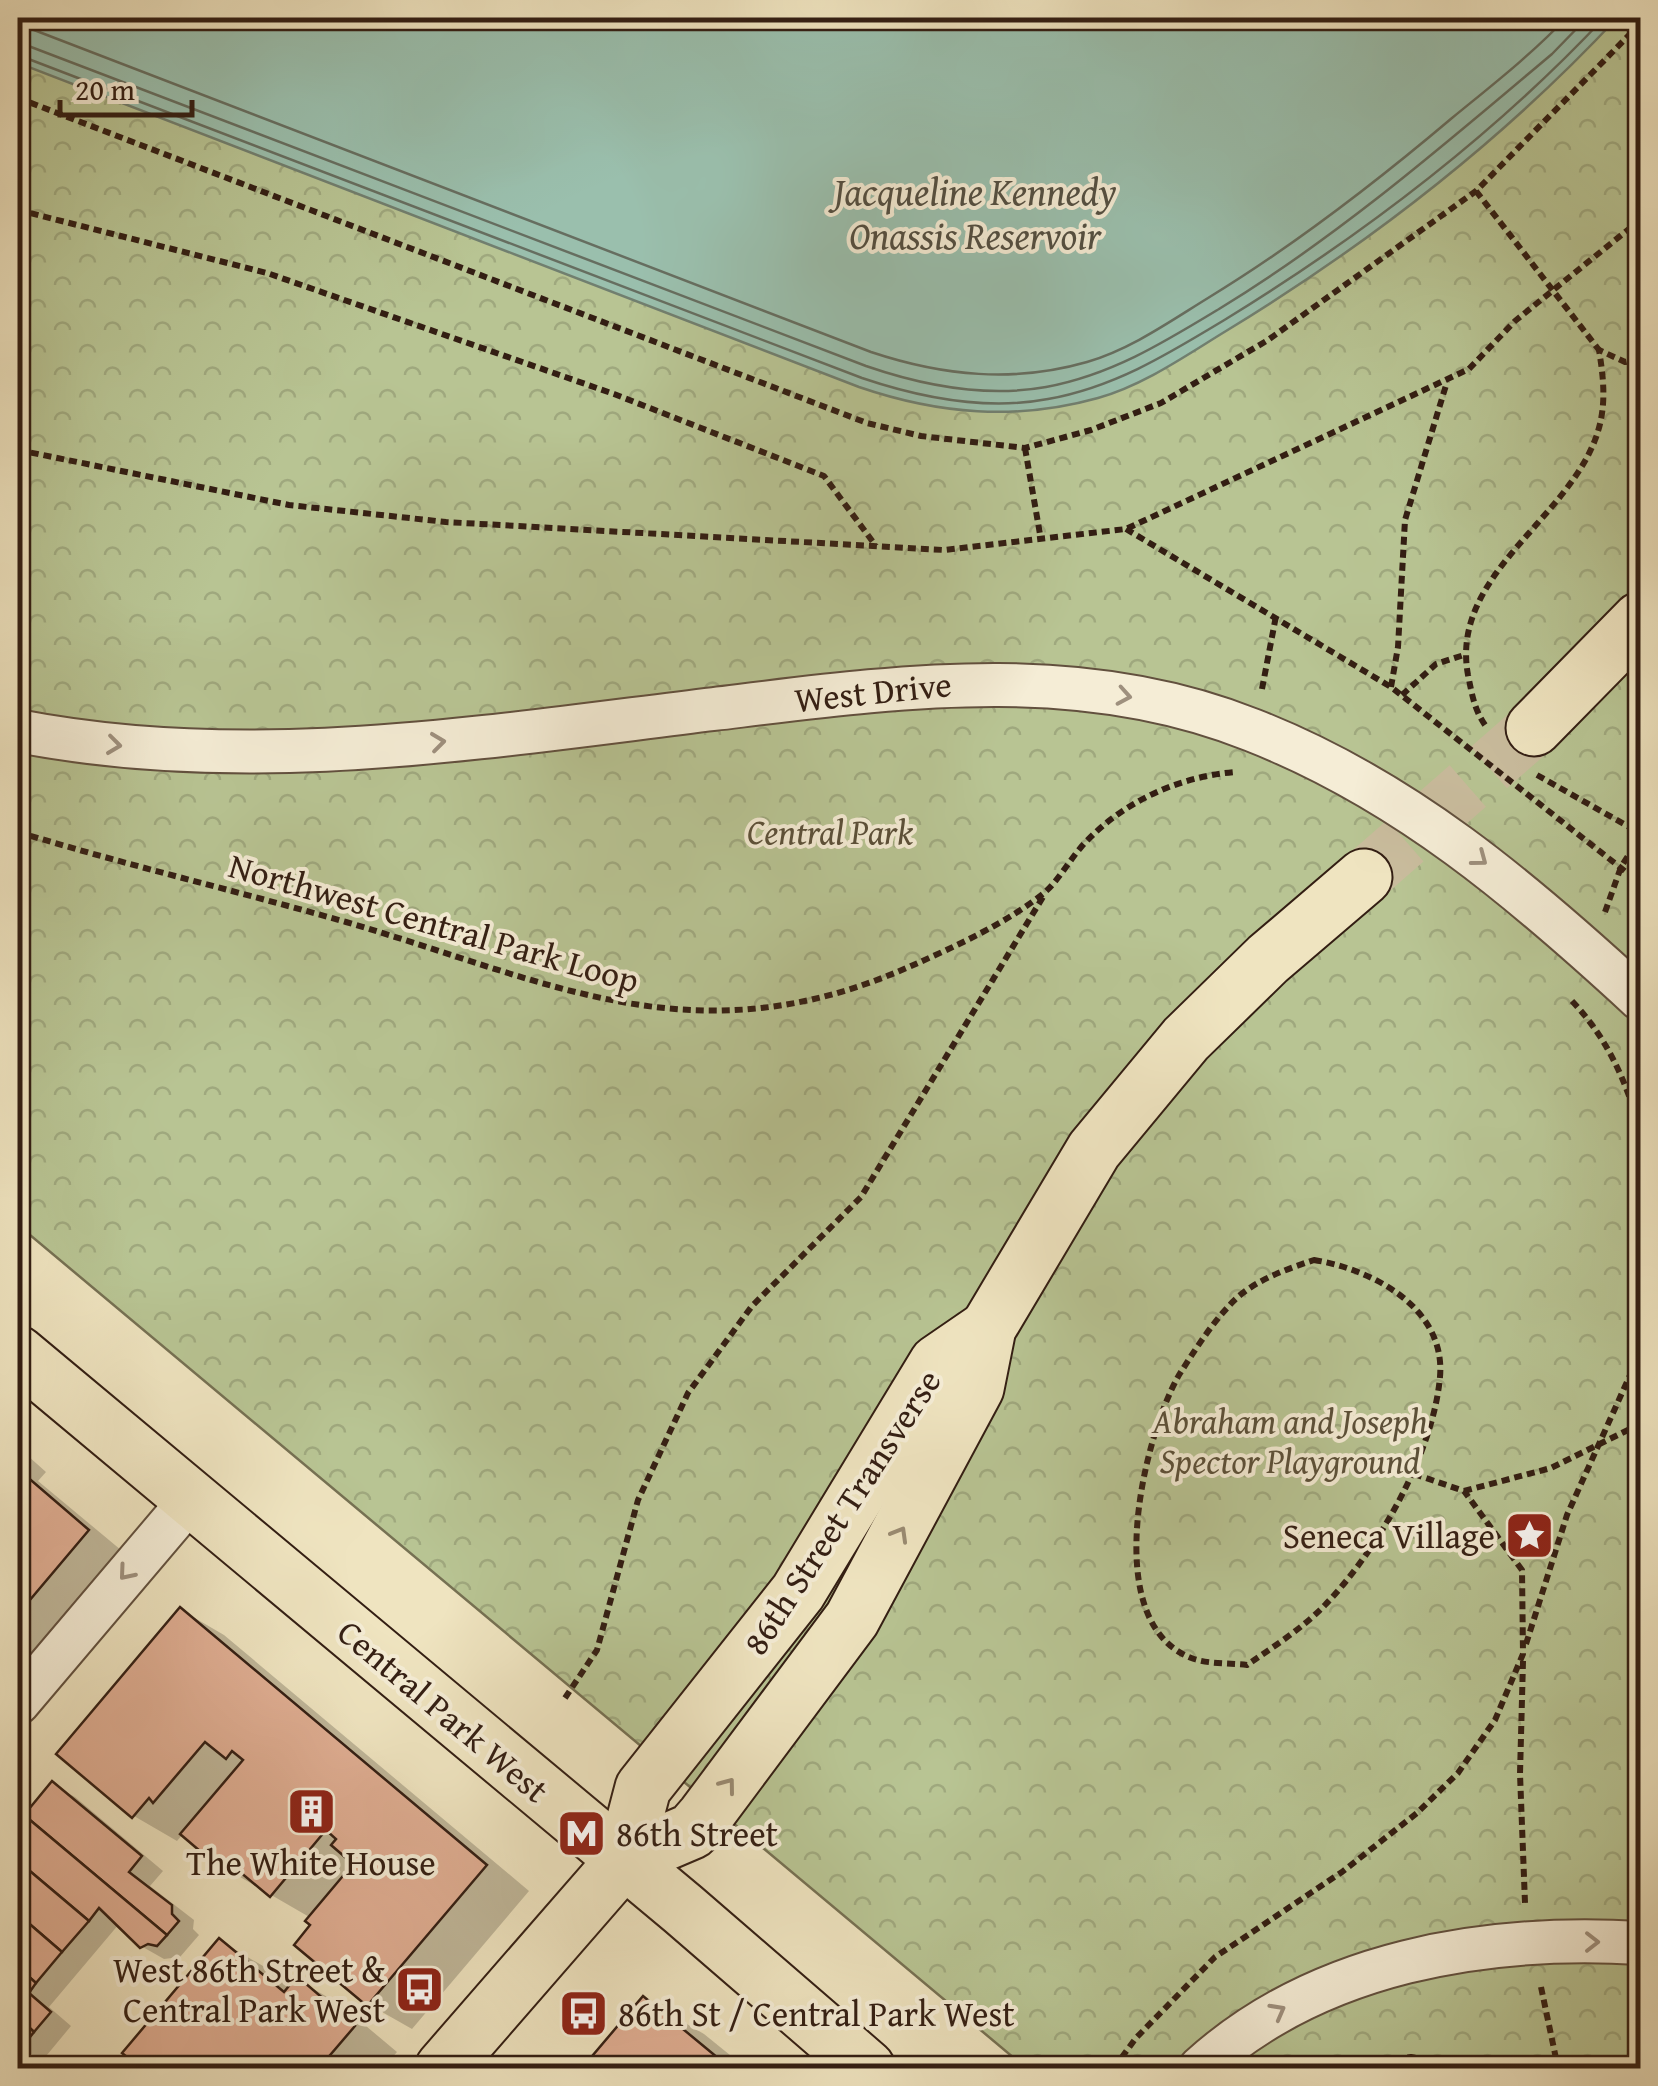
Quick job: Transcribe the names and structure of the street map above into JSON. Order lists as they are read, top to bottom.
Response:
{
  "streets": {
    "main road": ["86th Street Transverse", "Central Park West"],
    "street": ["West Drive"],
    "path": ["Northwest Central Park Loop"]
  },
  "crossings": [
    ["86th Street Transverse", "Central Park West"]
  ],
  "one_way": ["West Drive"],
  "water": ["Jacqueline Kennedy Onassis Reservoir"],
  "parks": ["Central Park", "Abraham and Joseph Spector Playground"],
  "places": {
    "place": ["Seneca Village"],
    "building": ["The White House"],
    "metro station": ["86th Street"],
    "bus stop": ["West 86th Street & Central Park West", "86th St / Central Park West"]
  },
  "scale_bar": "20 m"
}
